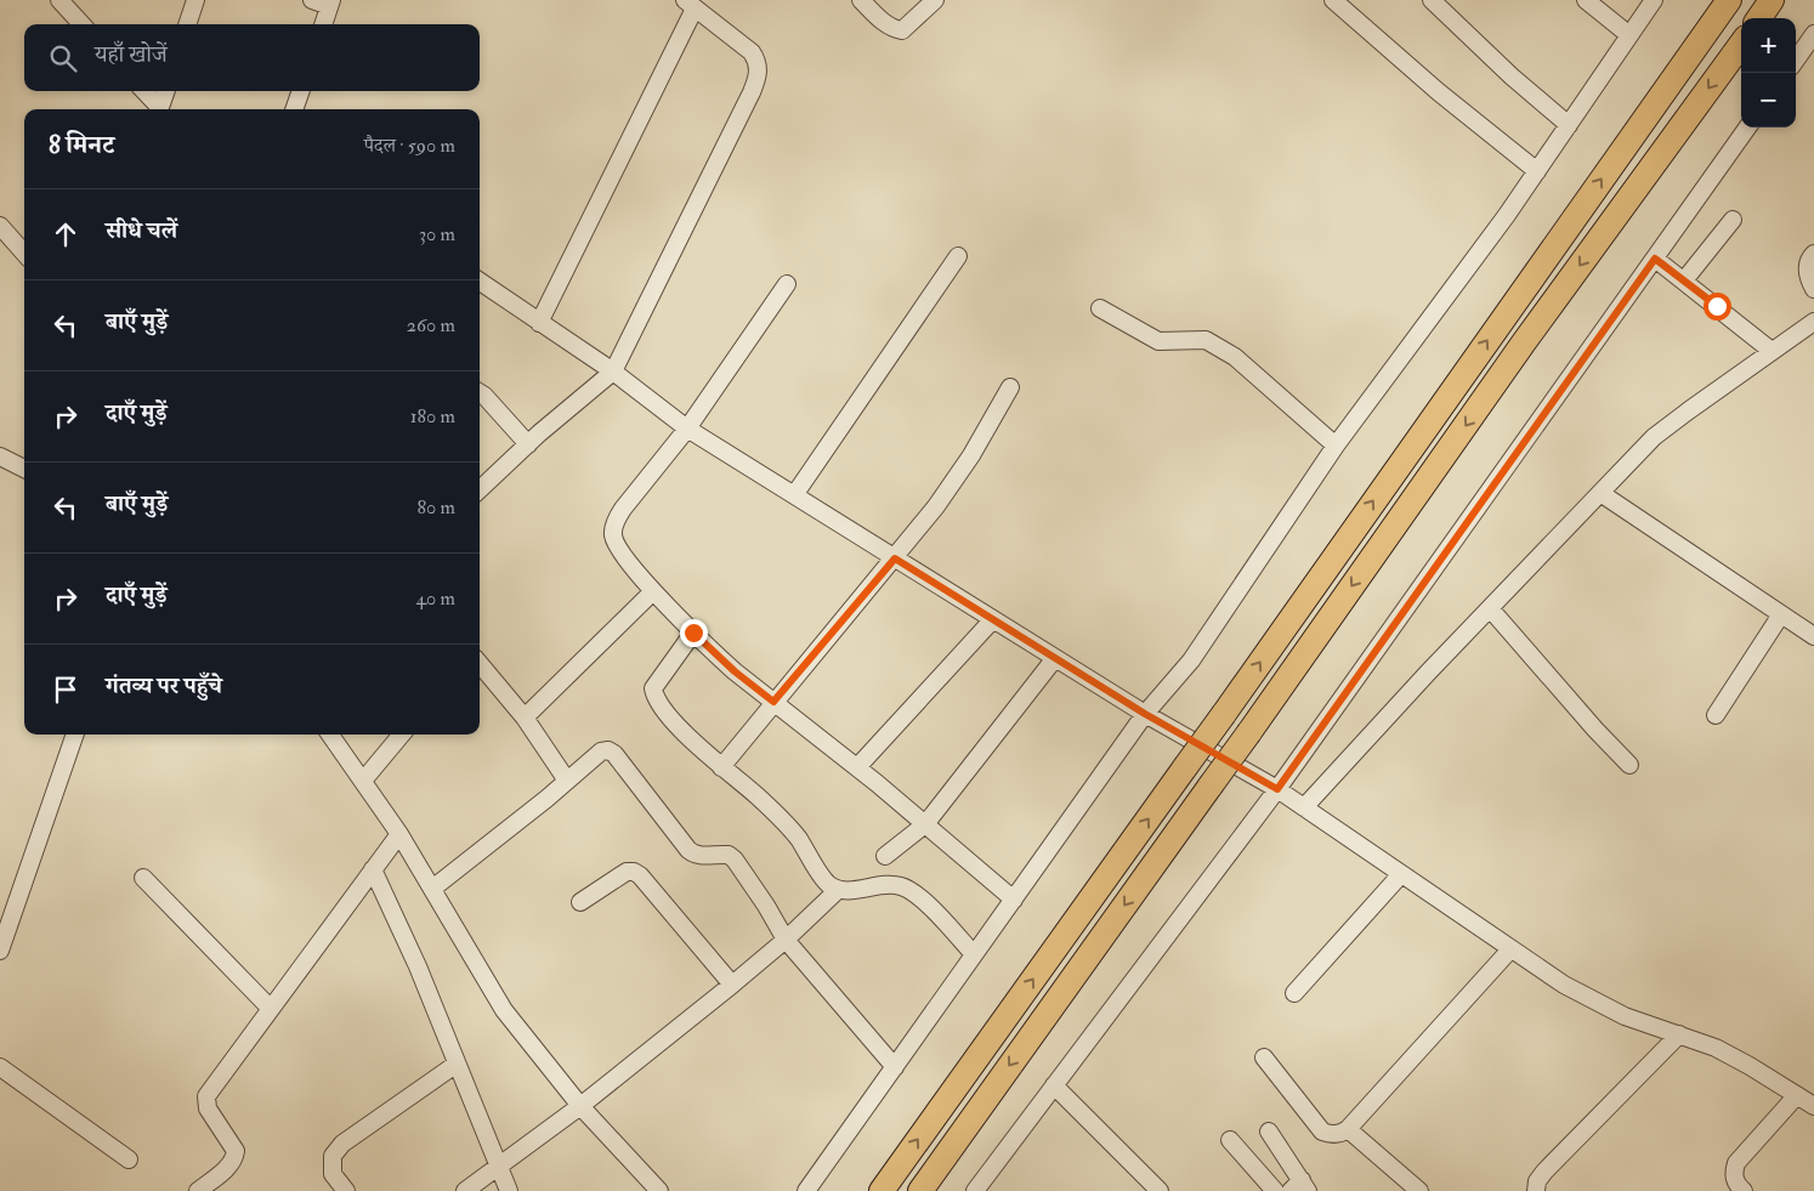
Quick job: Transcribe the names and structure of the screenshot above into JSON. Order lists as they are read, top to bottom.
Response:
{
  "page": {
    "map_buttons": ["+", "−"],
    "search": "यहाँ खोजें",
    "heading": ["8 मिनट", "पैदल · 590 m"],
    "list": [
      ["सीधे चलें", "30 m"],
      ["बाएँ मुड़ें", "260 m"],
      ["दाएँ मुड़ें", "180 m"],
      ["बाएँ मुड़ें", "80 m"],
      ["दाएँ मुड़ें", "40 m"],
      "गंतव्य पर पहुँचे"
    ]
  }
}
